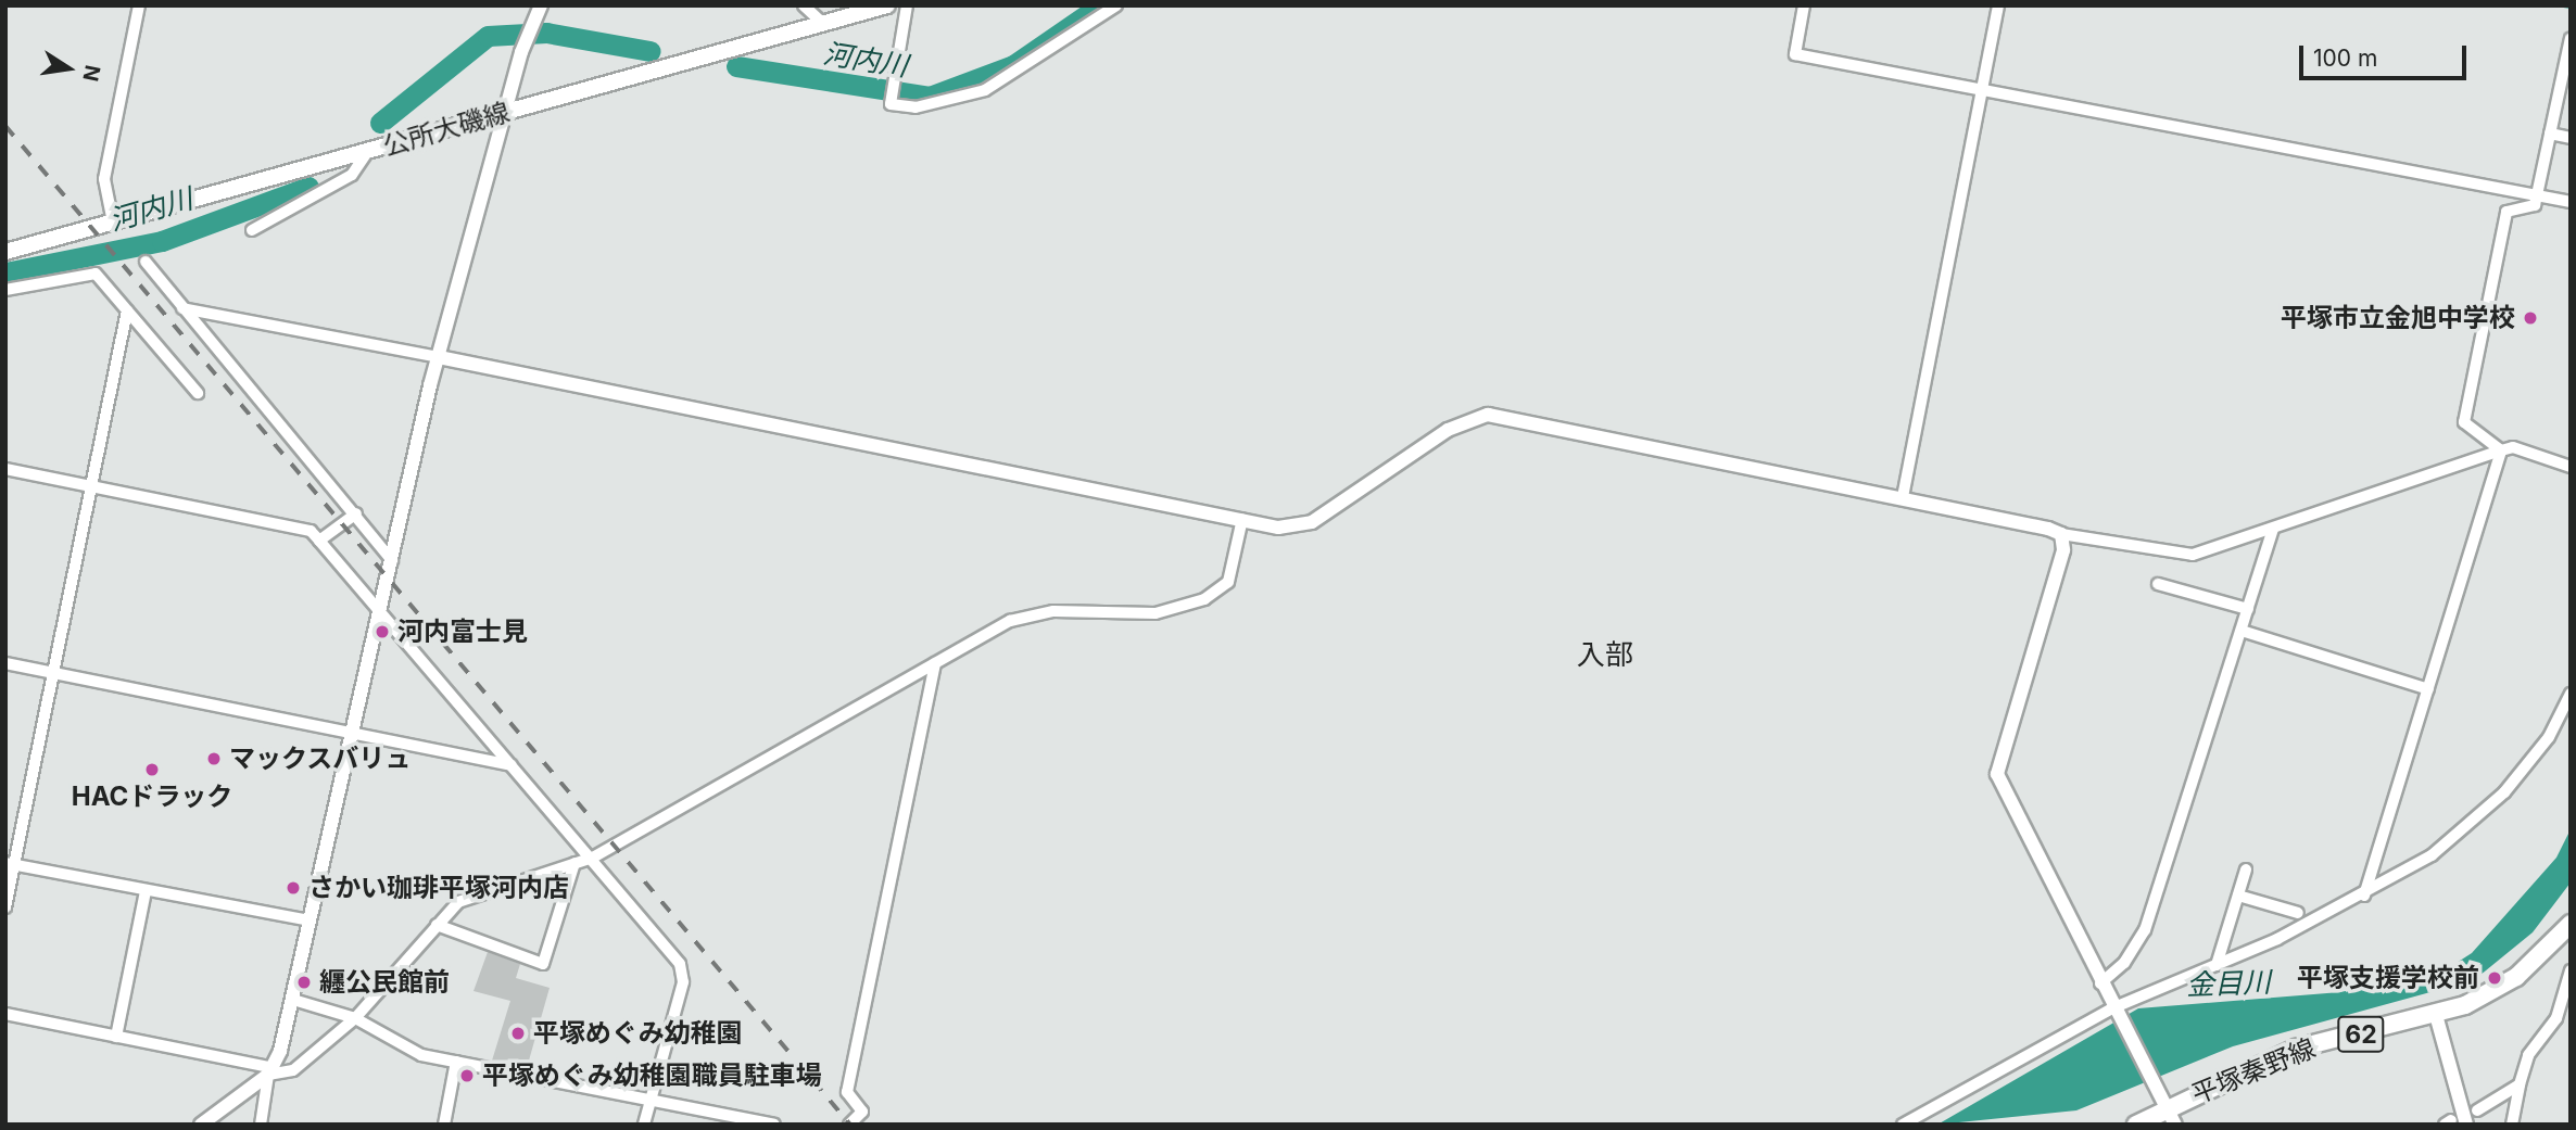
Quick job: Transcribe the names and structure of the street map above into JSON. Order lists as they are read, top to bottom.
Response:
{
  "streets": {
    "main road": ["公所大磯線", "62", "平塚秦野線"]
  },
  "districts": ["入部"],
  "water": ["河内川", "金目川"],
  "places": [
    "平塚市立金旭中学校",
    "河内富士見",
    "マックスバリュ",
    "HACドラック",
    "さかい珈琲平塚河内店",
    "平塚支援学校前",
    "纒公民館前",
    "平塚めぐみ幼稚園",
    "平塚めぐみ幼稚園職員駐車場"
  ],
  "scale_bar": "100 m",
  "north": "right"
}
